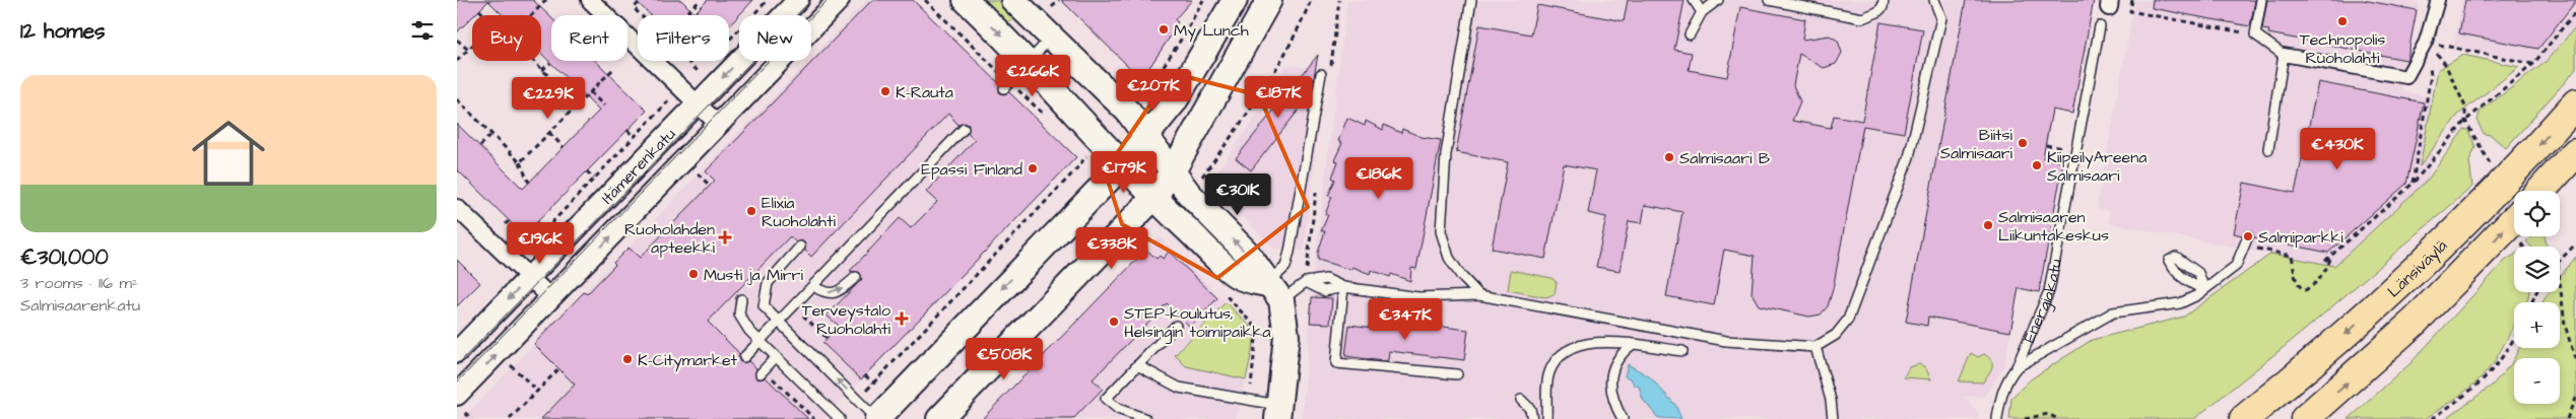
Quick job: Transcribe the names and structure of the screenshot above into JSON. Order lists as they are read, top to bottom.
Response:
{
  "streets": {
    "highway": ["Länsiväylä"],
    "street": ["Itämerenkatu"],
    "lane": ["Energiakatu"]
  },
  "places": {
    "other": [
      "Technopolis Ruoholahti",
      "My Lunch",
      "K-Rauta",
      "Biitsi Salmisaari",
      "Salmisaari B",
      "KiipeilyAreena Salmisaari",
      "Epassi Finland",
      "Elixia Ruoholahti",
      "Salmisaaren Liikuntakeskus",
      "Salmiparkki",
      "Musti ja Mirri",
      "STEP-koulutus, Helsingin toimipaikka",
      "K-Citymarket"
    ],
    "health": ["Ruoholahden apteekki", "Terveystalo Ruoholahti"]
  },
  "page": {
    "heading": "12 homes",
    "chip": [
      "Buy",
      "Rent",
      "Filters",
      "New"
    ],
    "price": [
      "€266K",
      "€207K",
      "€187K",
      "€229K",
      "€430K",
      "€179K",
      "€186K",
      "€301K",
      "€196K",
      "€338K",
      "€347K",
      "€508K"
    ],
    "list": [
      {
        "name": "€301,000",
        "note": "3 rooms · 116 m² · Salmisaarenkatu"
      }
    ],
    "map_buttons": ["+", "−"]
  }
}
